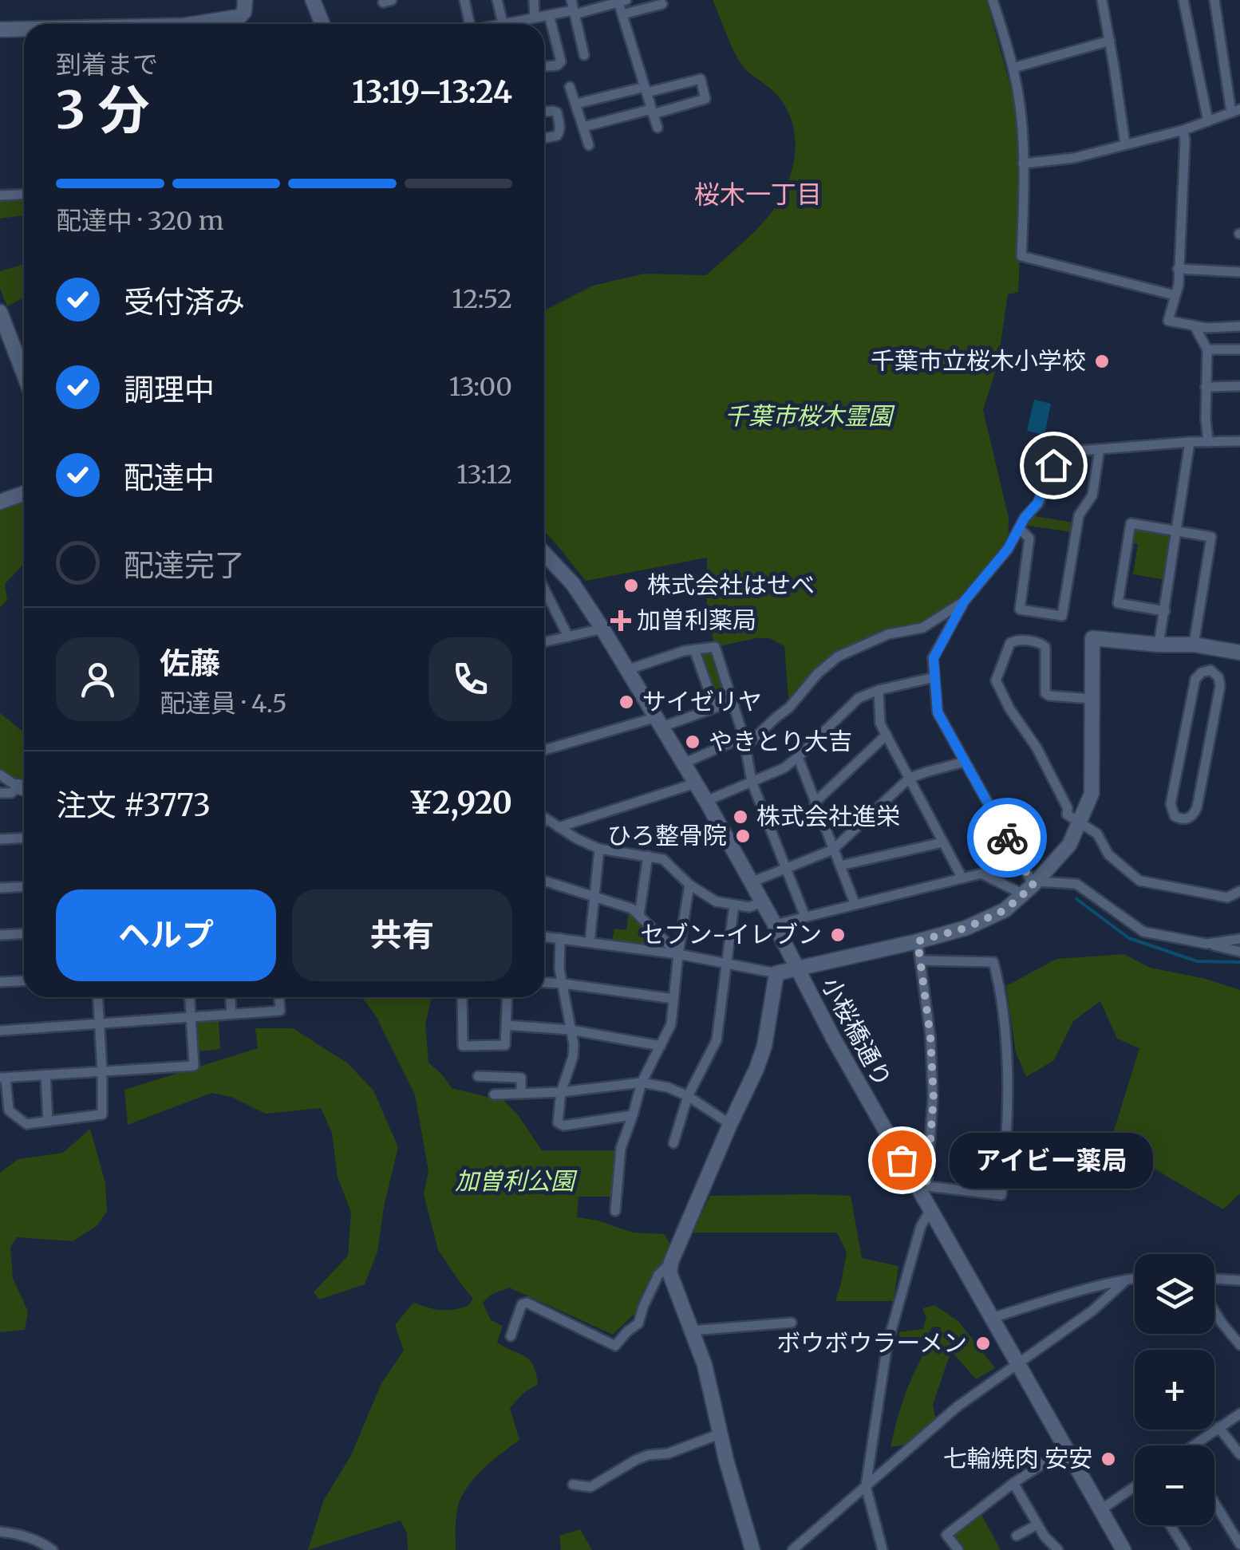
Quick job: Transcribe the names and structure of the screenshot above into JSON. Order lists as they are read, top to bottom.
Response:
{
  "streets": {
    "street": ["小桜橋通り"]
  },
  "districts": ["桜木一丁目"],
  "parks": ["千葉市桜木霊園", "加曽利公園"],
  "places": {
    "other": [
      "千葉市立桜木小学校",
      "株式会社はせべ",
      "サイゼリヤ",
      "やきとり大吉",
      "株式会社進栄",
      "ひろ整骨院",
      "セブン-イレブン",
      "アイビー薬局",
      "ボウボウラーメン",
      "七輪焼肉 安安"
    ],
    "health": ["加曽利薬局"]
  },
  "page": {
    "heading": ["3 分", "到着まで", "13:19–13:24"],
    "panel": [
      "佐藤",
      "配達員 · 4.5",
      "注文 #3773",
      "¥2,920"
    ],
    "bar": "配達中 · 320 m",
    "list": [
      ["受付済み", "12:52"],
      ["調理中", "13:00"],
      ["配達中", "13:12"],
      "配達完了"
    ],
    "buttons": ["ヘルプ", "共有"],
    "bubble": "アイビー薬局",
    "map_buttons": ["+", "−"]
  }
}
